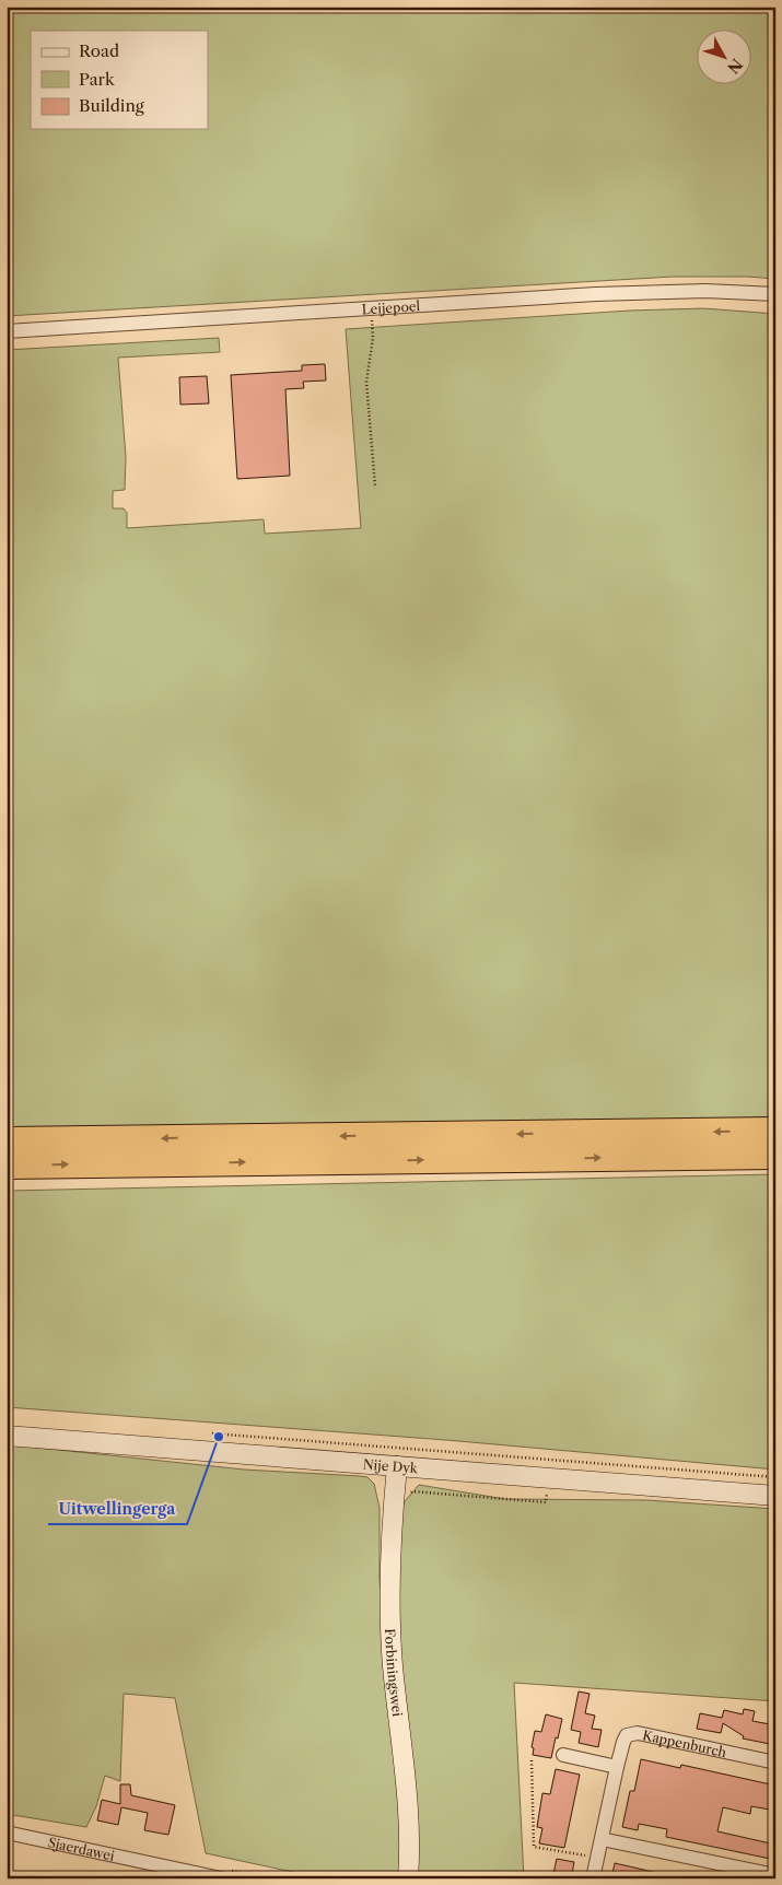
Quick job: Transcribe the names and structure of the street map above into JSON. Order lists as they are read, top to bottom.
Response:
{
  "streets": {
    "street": [
      "Leijepoel",
      "Nije Dyk",
      "Forbiningswei",
      "Kappenburch",
      "Sjaerdawei"
    ]
  },
  "crossings": [
    ["Nije Dyk", "Forbiningswei"]
  ],
  "places": ["Uitwellingerga"],
  "legend": ["Road", "Park", "Building"],
  "north": "bottom right"
}
